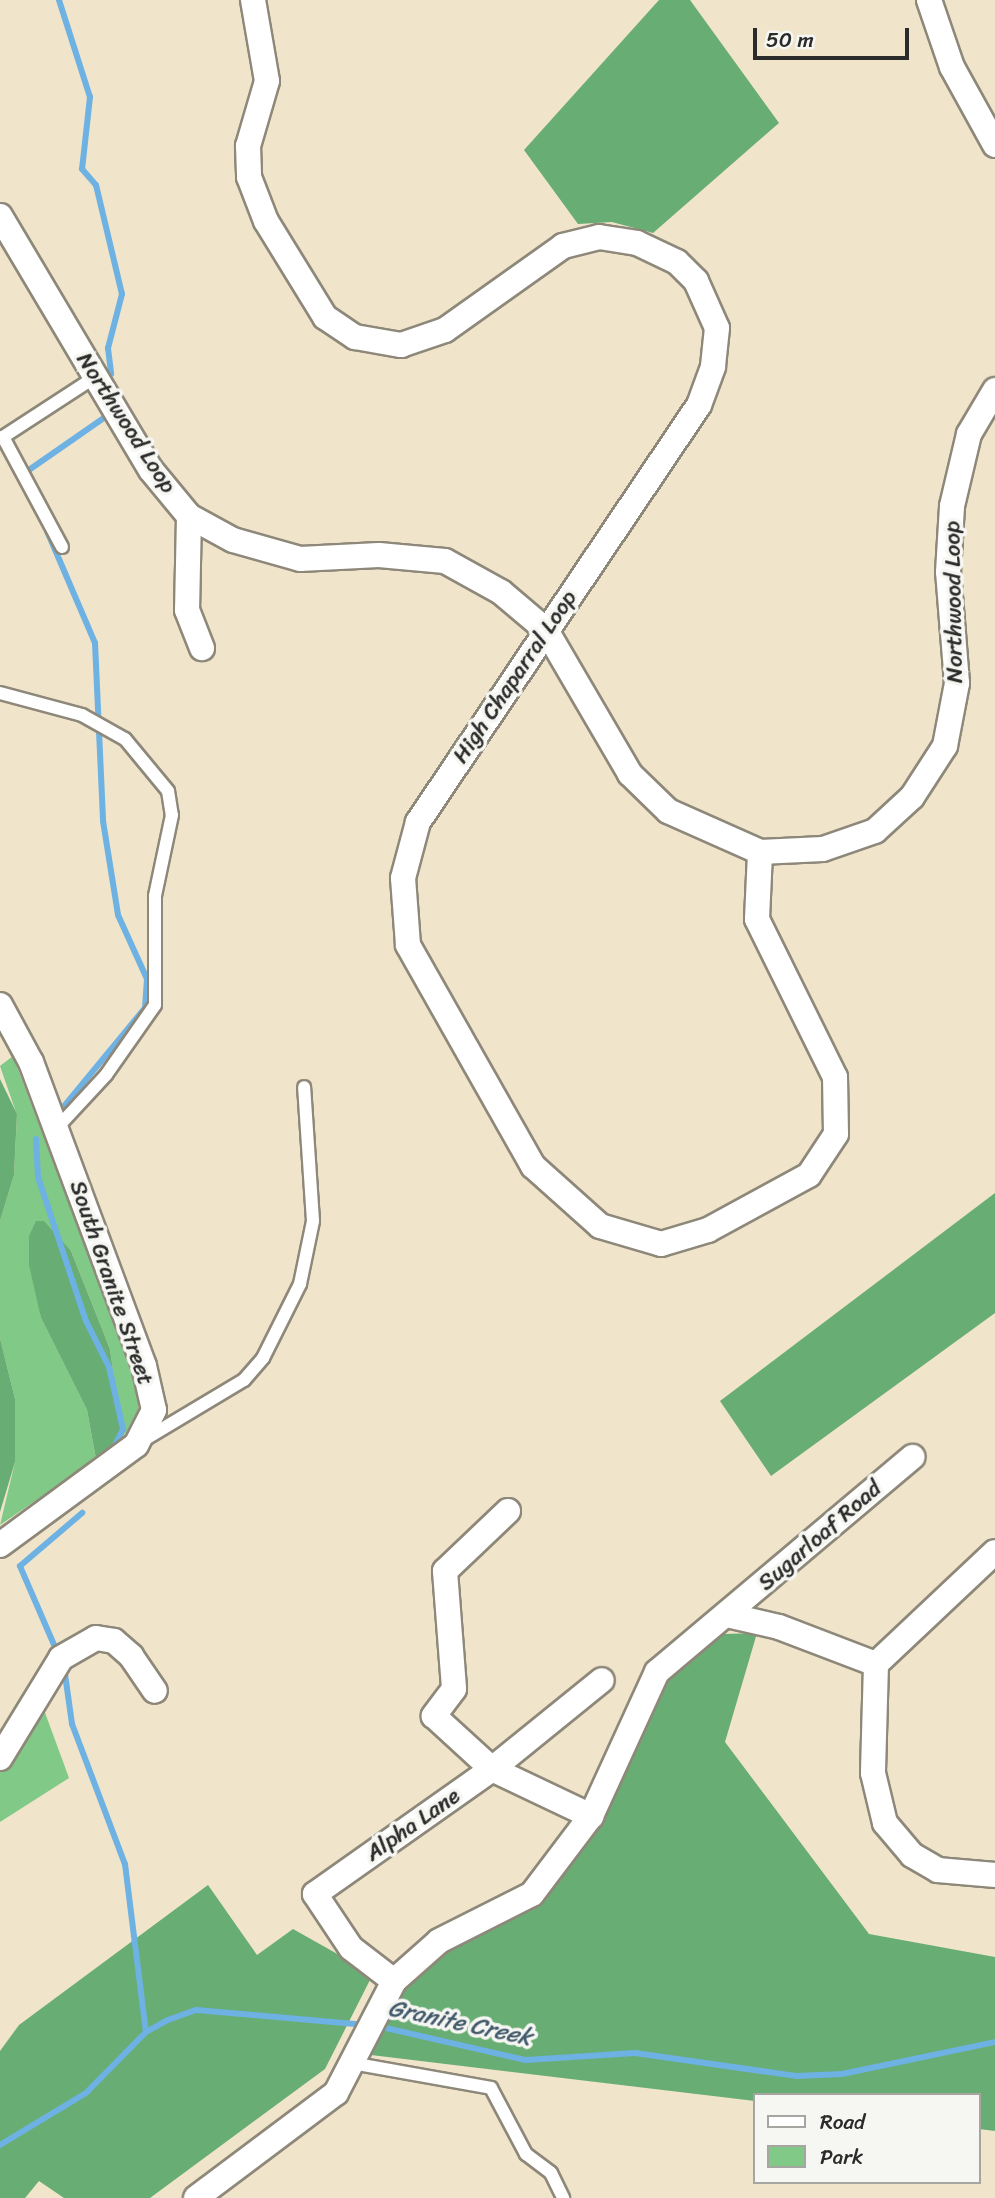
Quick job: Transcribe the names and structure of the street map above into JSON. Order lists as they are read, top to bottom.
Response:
{
  "streets": {
    "street": [
      "Northwood Loop",
      "High Chaparral Loop",
      "South Granite Street",
      "Sugarloaf Road",
      "Alpha Lane"
    ]
  },
  "crossings": [
    ["Northwood Loop", "High Chaparral Loop"],
    ["Sugarloaf Road", "Alpha Lane"]
  ],
  "water": ["Granite Creek"],
  "legend": ["Road", "Park"],
  "scale_bar": "50 m"
}
